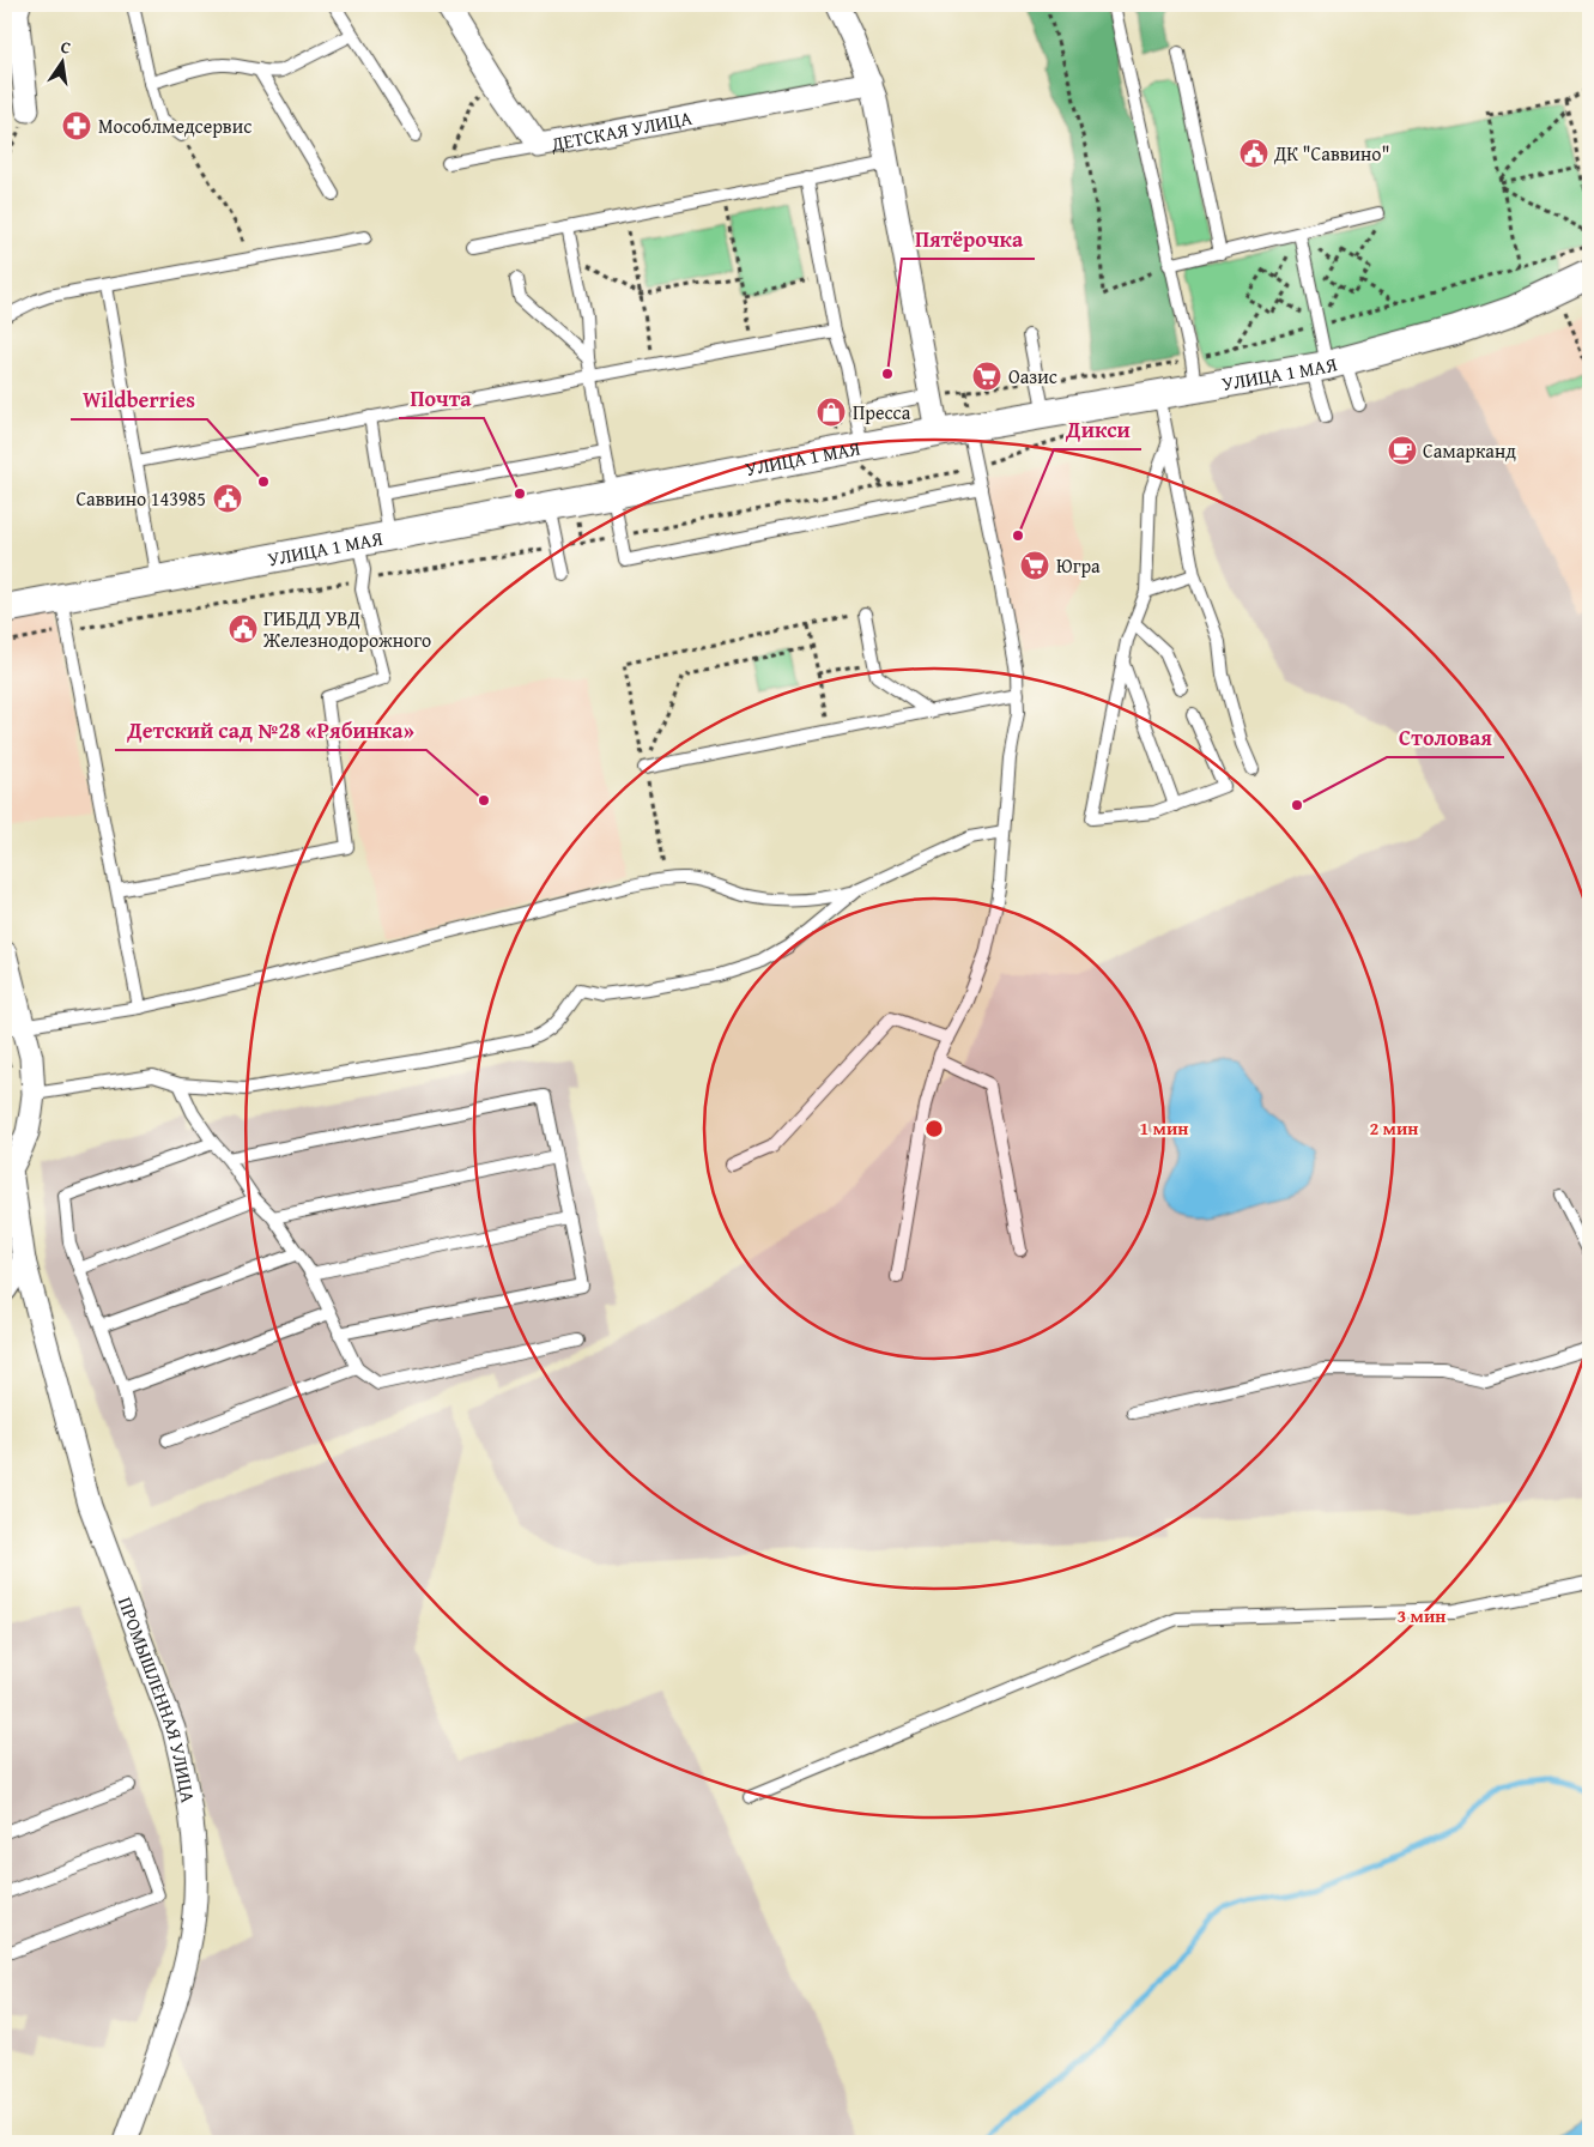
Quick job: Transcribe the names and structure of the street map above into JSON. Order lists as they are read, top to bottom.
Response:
{
  "streets": {
    "street": ["ДЕТСКАЯ УЛИЦА", "УЛИЦА 1 МАЯ", "ПРОМЫШЛЕННАЯ УЛИЦА"]
  },
  "places": {
    "pharmacy": ["Мособлмедсервис"],
    "public building": ["ДК \"Саввино\"", "Саввино 143985", "ГИБДД УВД Железнодорожного"],
    "other": [
      "Пятёрочка",
      "Wildberries",
      "Почта",
      "Дикси",
      "Детский сад №28 «Рябинка»",
      "Столовая"
    ],
    "supermarket": ["Оазис", "Югра"],
    "shop": ["Пресса"],
    "cafe": ["Самарканд"]
  },
  "north": "top",
  "rings": ["1 мин", "2 мин", "3 мин"]
}
